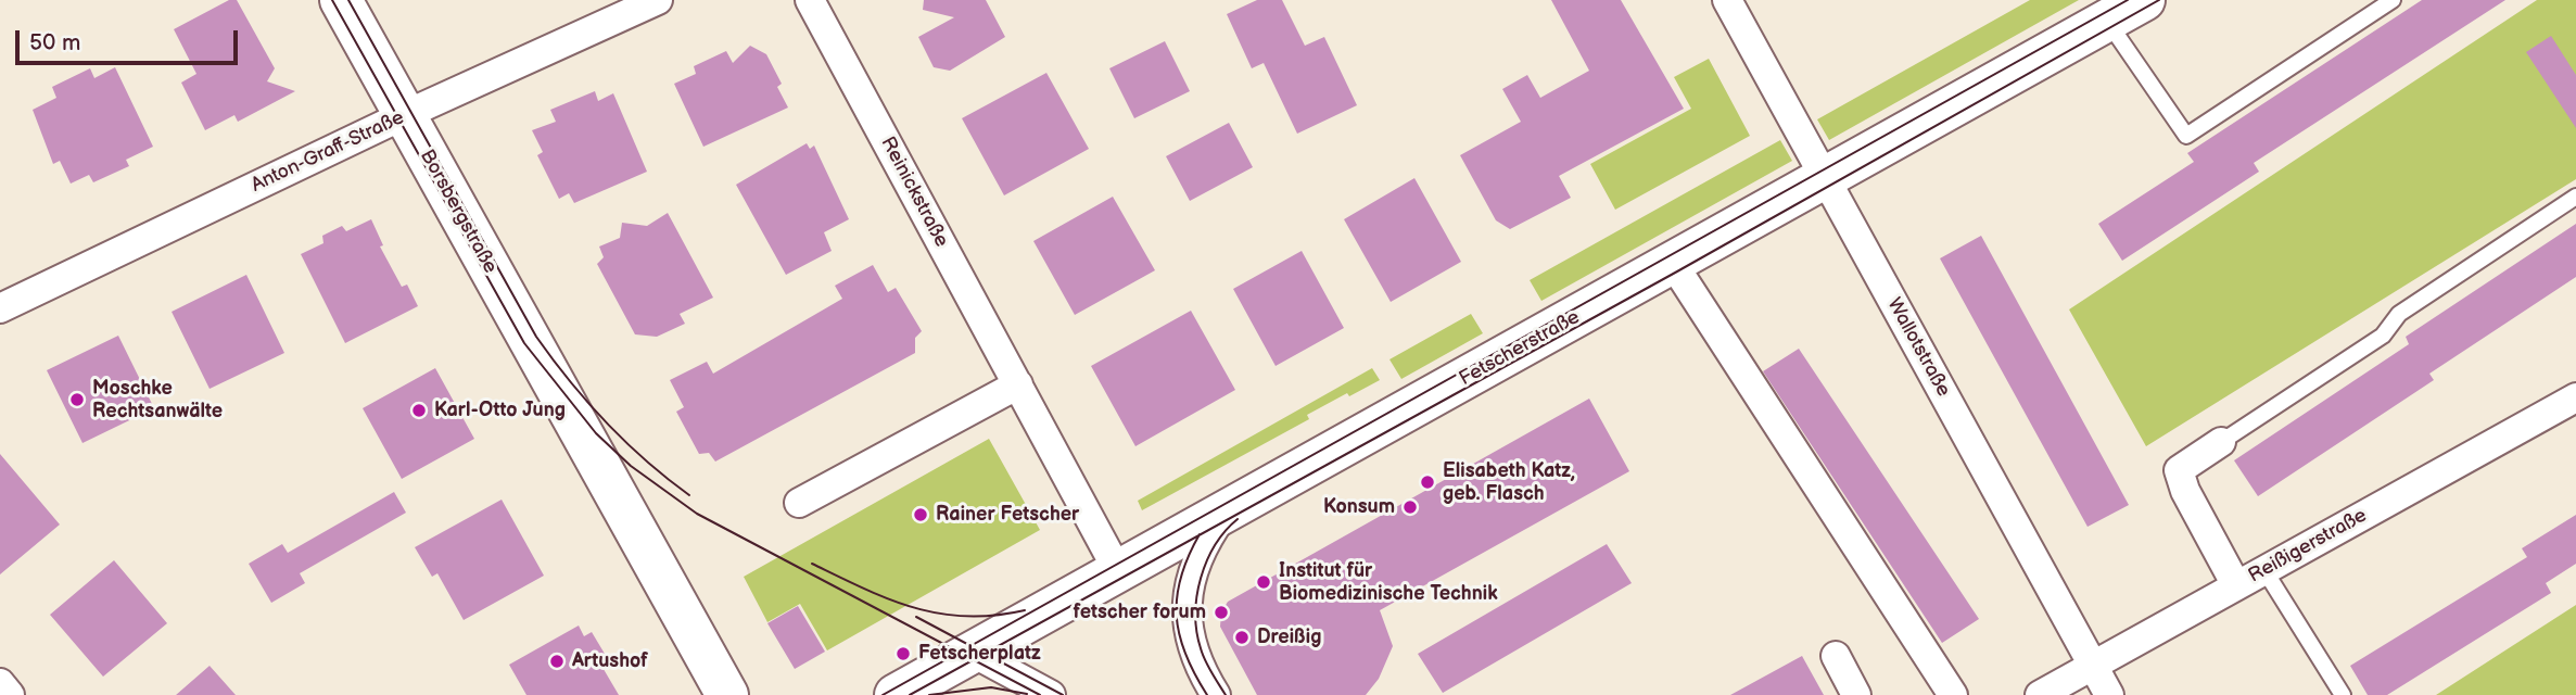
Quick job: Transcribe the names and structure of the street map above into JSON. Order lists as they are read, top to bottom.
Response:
{
  "streets": {
    "main road": ["Borsbergstraße", "Fetscherstraße"],
    "street": [
      "Anton-Graff-Straße",
      "Reinickstraße",
      "Wallotstraße",
      "Reißigerstraße"
    ]
  },
  "crossings": [
    ["Anton-Graff-Straße", "Borsbergstraße"],
    ["Wallotstraße", "Fetscherstraße"],
    ["Wallotstraße", "Reißigerstraße"]
  ],
  "places": [
    "Moschke Rechtsanwälte",
    "Karl-Otto Jung",
    "Elisabeth Katz, geb. Flasch",
    "Konsum",
    "Rainer Fetscher",
    "Institut für Biomedizinische Technik",
    "fetscher forum",
    "Dreißig",
    "Fetscherplatz",
    "Artushof"
  ],
  "scale_bar": "50 m"
}
